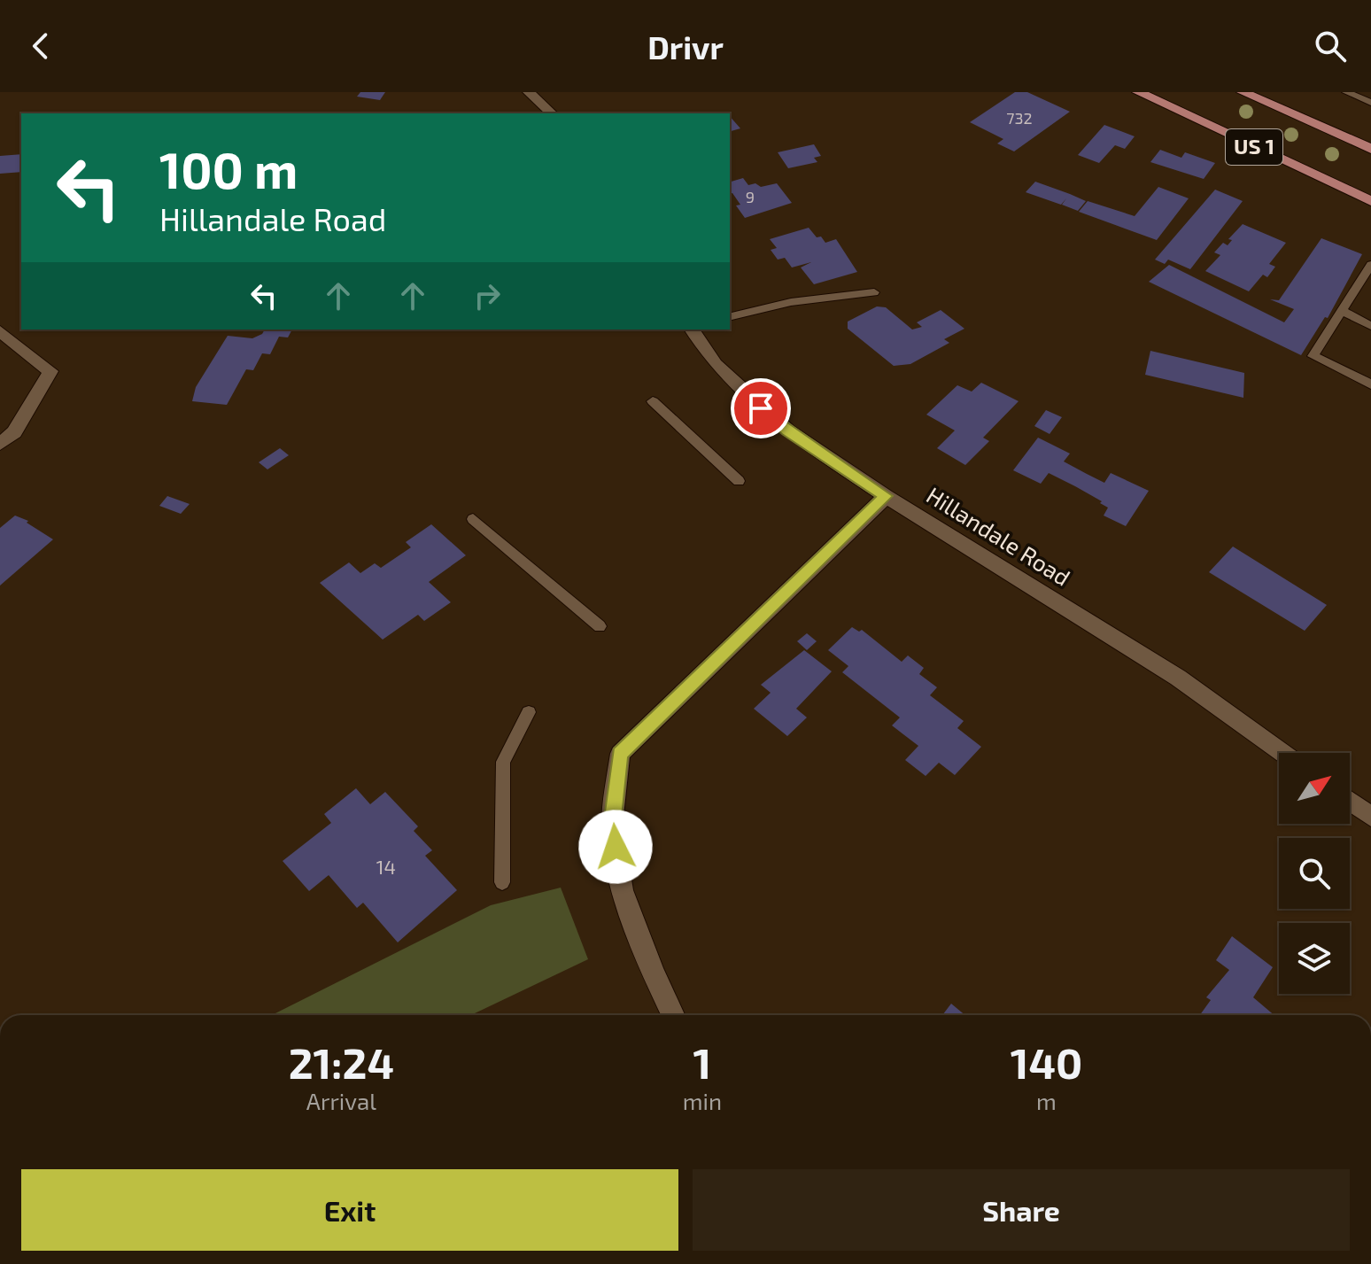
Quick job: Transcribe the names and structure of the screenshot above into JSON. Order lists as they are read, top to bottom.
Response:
{
  "streets": {
    "main road": ["US 1"],
    "street": ["Hillandale Road"]
  },
  "house_numbers": ["732", "9", "14"],
  "north": "top right",
  "page": {
    "header": "Drivr",
    "turn": ["100 m", "Hillandale Road"],
    "eta": [
      "21:24",
      "Arrival",
      "1",
      "min",
      "140",
      "m"
    ],
    "buttons": ["Exit", "Share"]
  }
}
